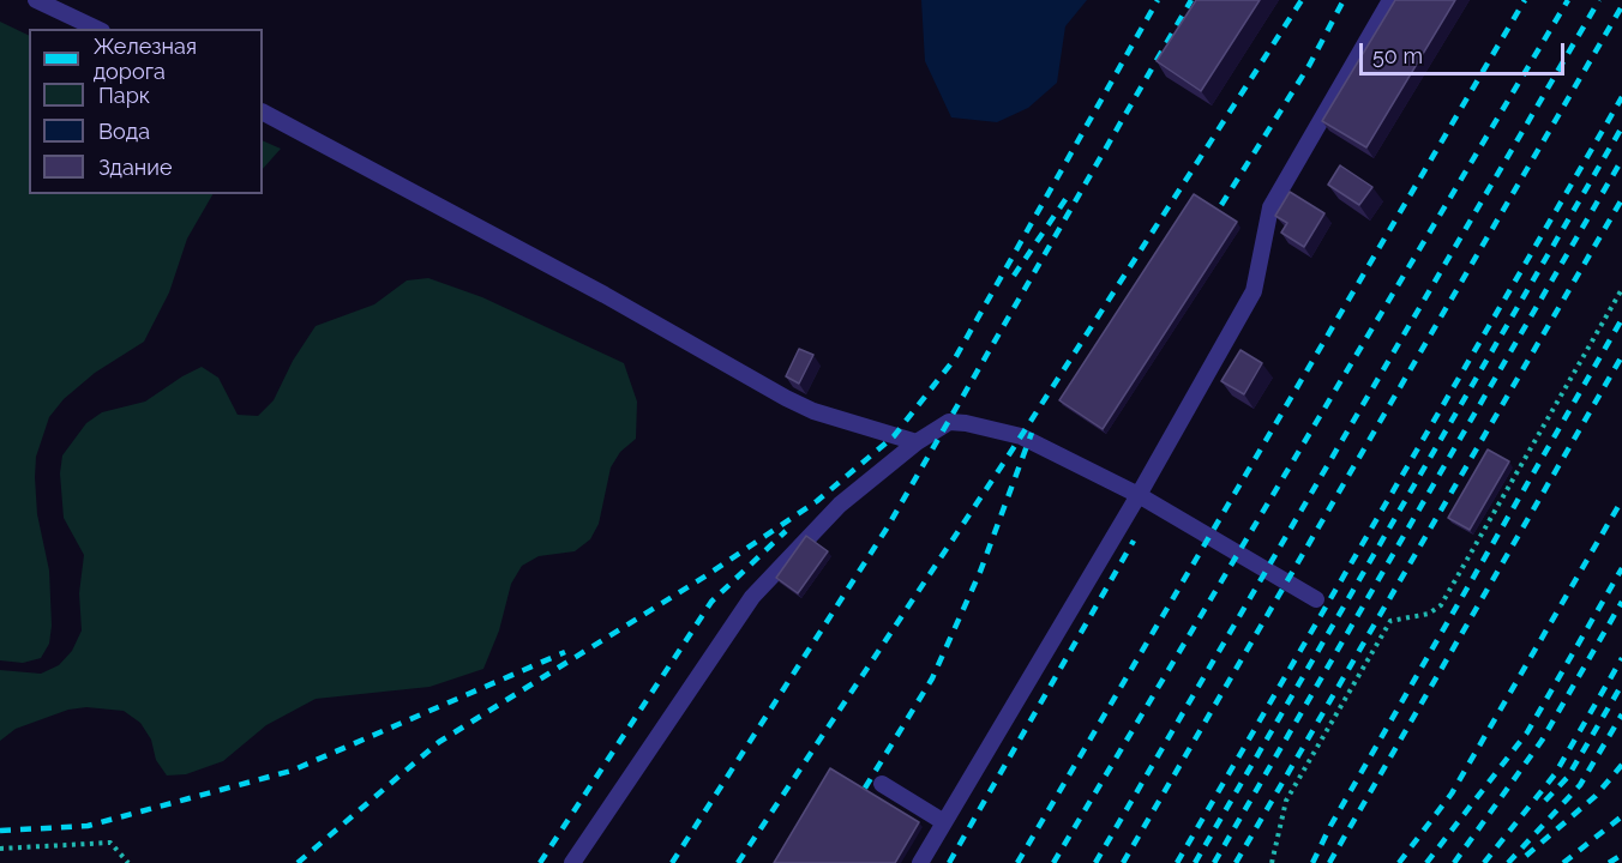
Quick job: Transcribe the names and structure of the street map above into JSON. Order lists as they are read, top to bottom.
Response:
{
  "legend": [
    "Железная дорога",
    "Парк",
    "Вода",
    "Здание"
  ],
  "scale_bar": "50 m"
}
